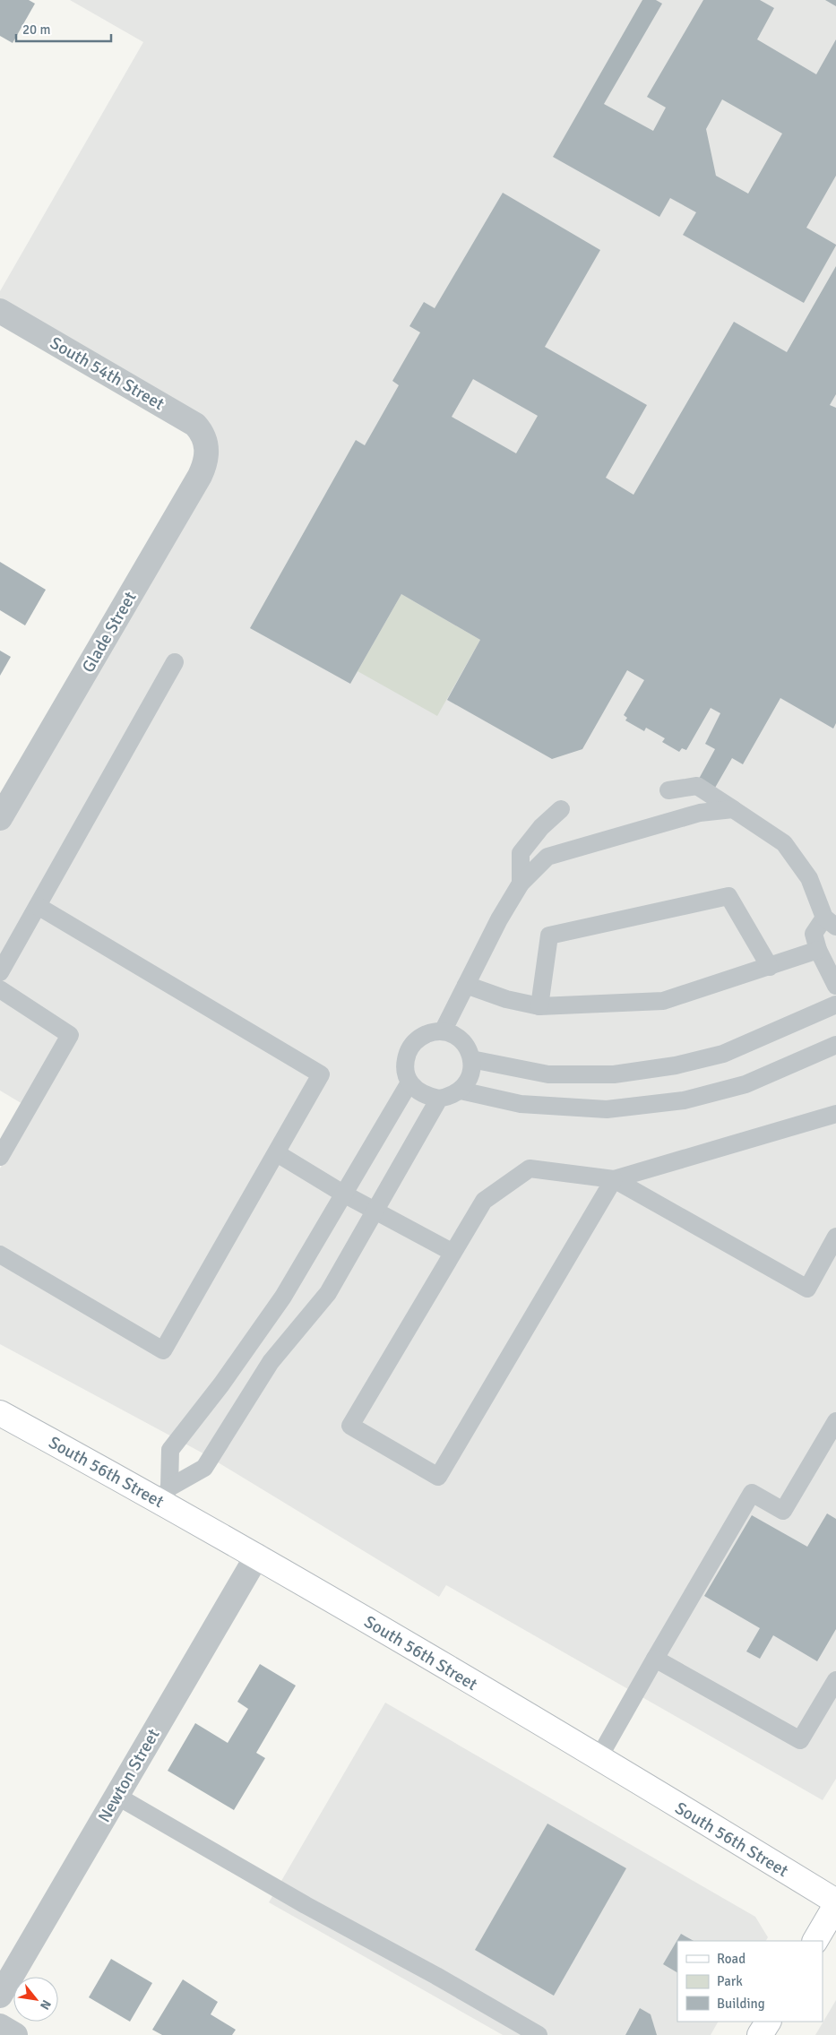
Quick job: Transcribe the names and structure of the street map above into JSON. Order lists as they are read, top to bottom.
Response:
{
  "streets": {
    "main road": ["South 56th Street"],
    "street": ["South 54th Street", "Glade Street", "Newton Street"]
  },
  "crossings": [
    ["South 54th Street", "Glade Street"],
    ["South 56th Street", "Newton Street"]
  ],
  "legend": ["Road", "Park", "Building"],
  "scale_bar": "20 m",
  "north": "bottom right"
}
